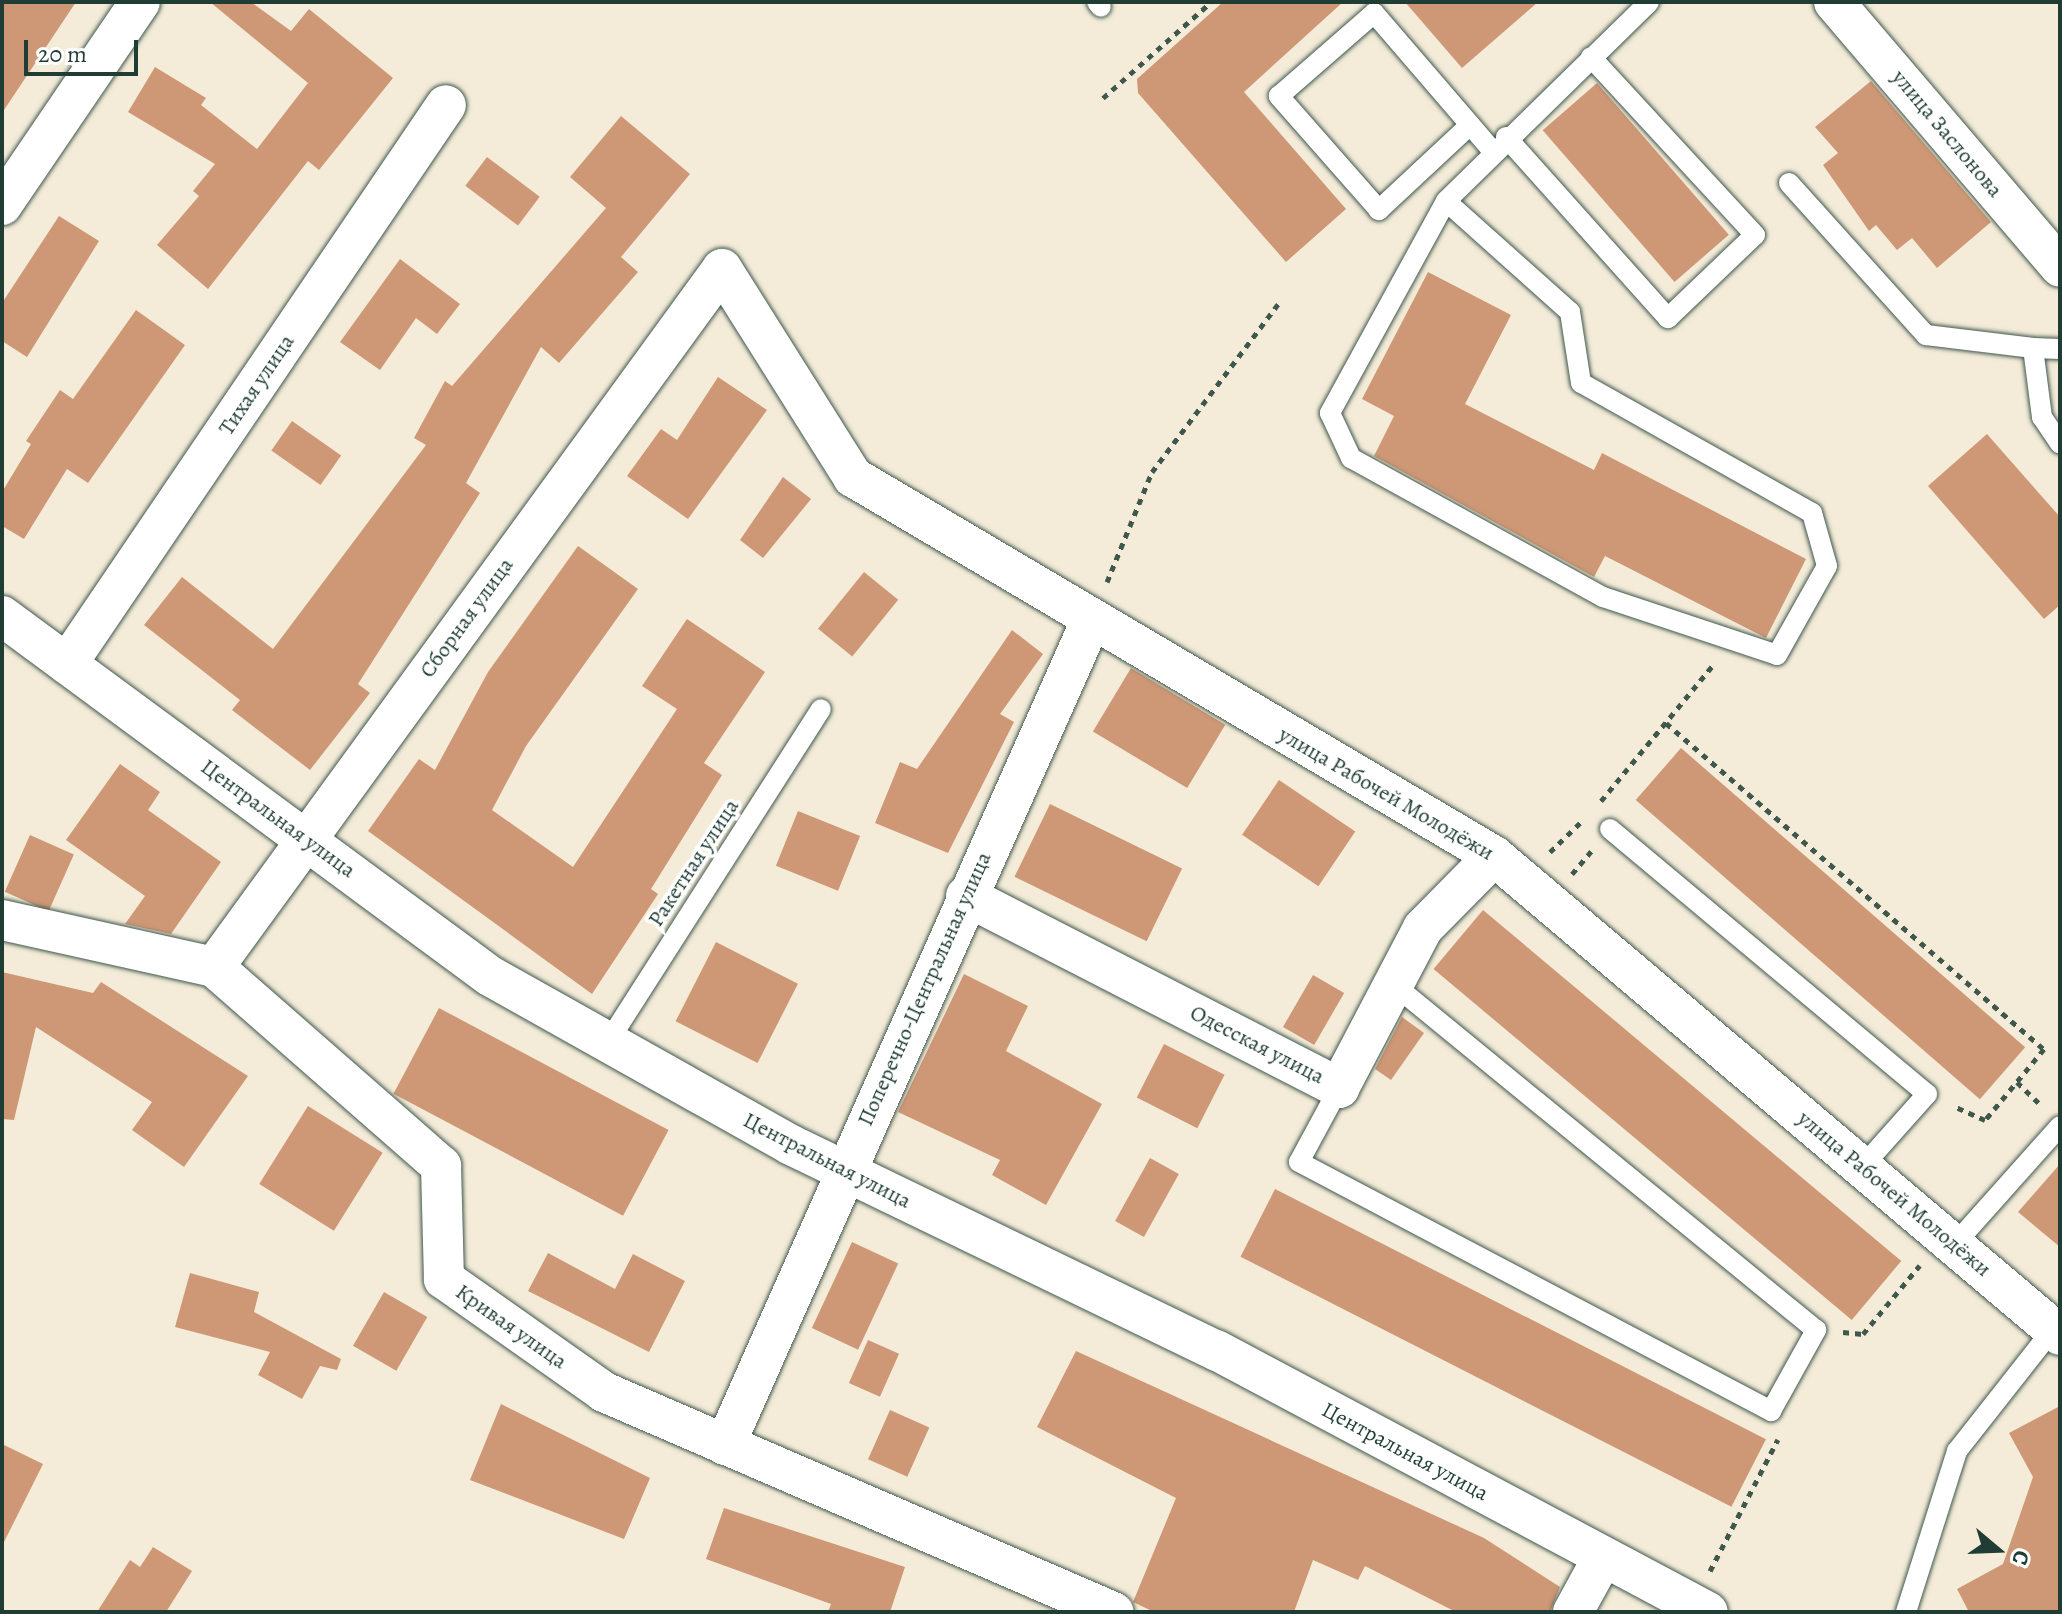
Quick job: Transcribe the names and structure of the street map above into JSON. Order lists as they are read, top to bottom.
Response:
{
  "streets": {
    "street": [
      "улица Заслонова",
      "Тихая улица",
      "Сборная улица",
      "улица Рабочей Молодёжи",
      "Центральная улица",
      "Поперечно-Центральная улица",
      "Одесская улица",
      "Кривая улица"
    ],
    "lane": ["Ракетная улица"]
  },
  "crossings": [
    ["Тихая улица", "Центральная улица"],
    ["Сборная улица", "улица Рабочей Молодёжи"],
    ["Сборная улица", "Центральная улица"],
    ["Сборная улица", "Кривая улица"],
    ["улица Рабочей Молодёжи", "Поперечно-Центральная улица"],
    ["улица Рабочей Молодёжи", "Одесская улица"],
    ["Центральная улица", "Ракетная улица"],
    ["Центральная улица", "Поперечно-Центральная улица"],
    ["Поперечно-Центральная улица", "Одесская улица"],
    ["Поперечно-Центральная улица", "Кривая улица"]
  ],
  "scale_bar": "20 m",
  "north": "right"
}
